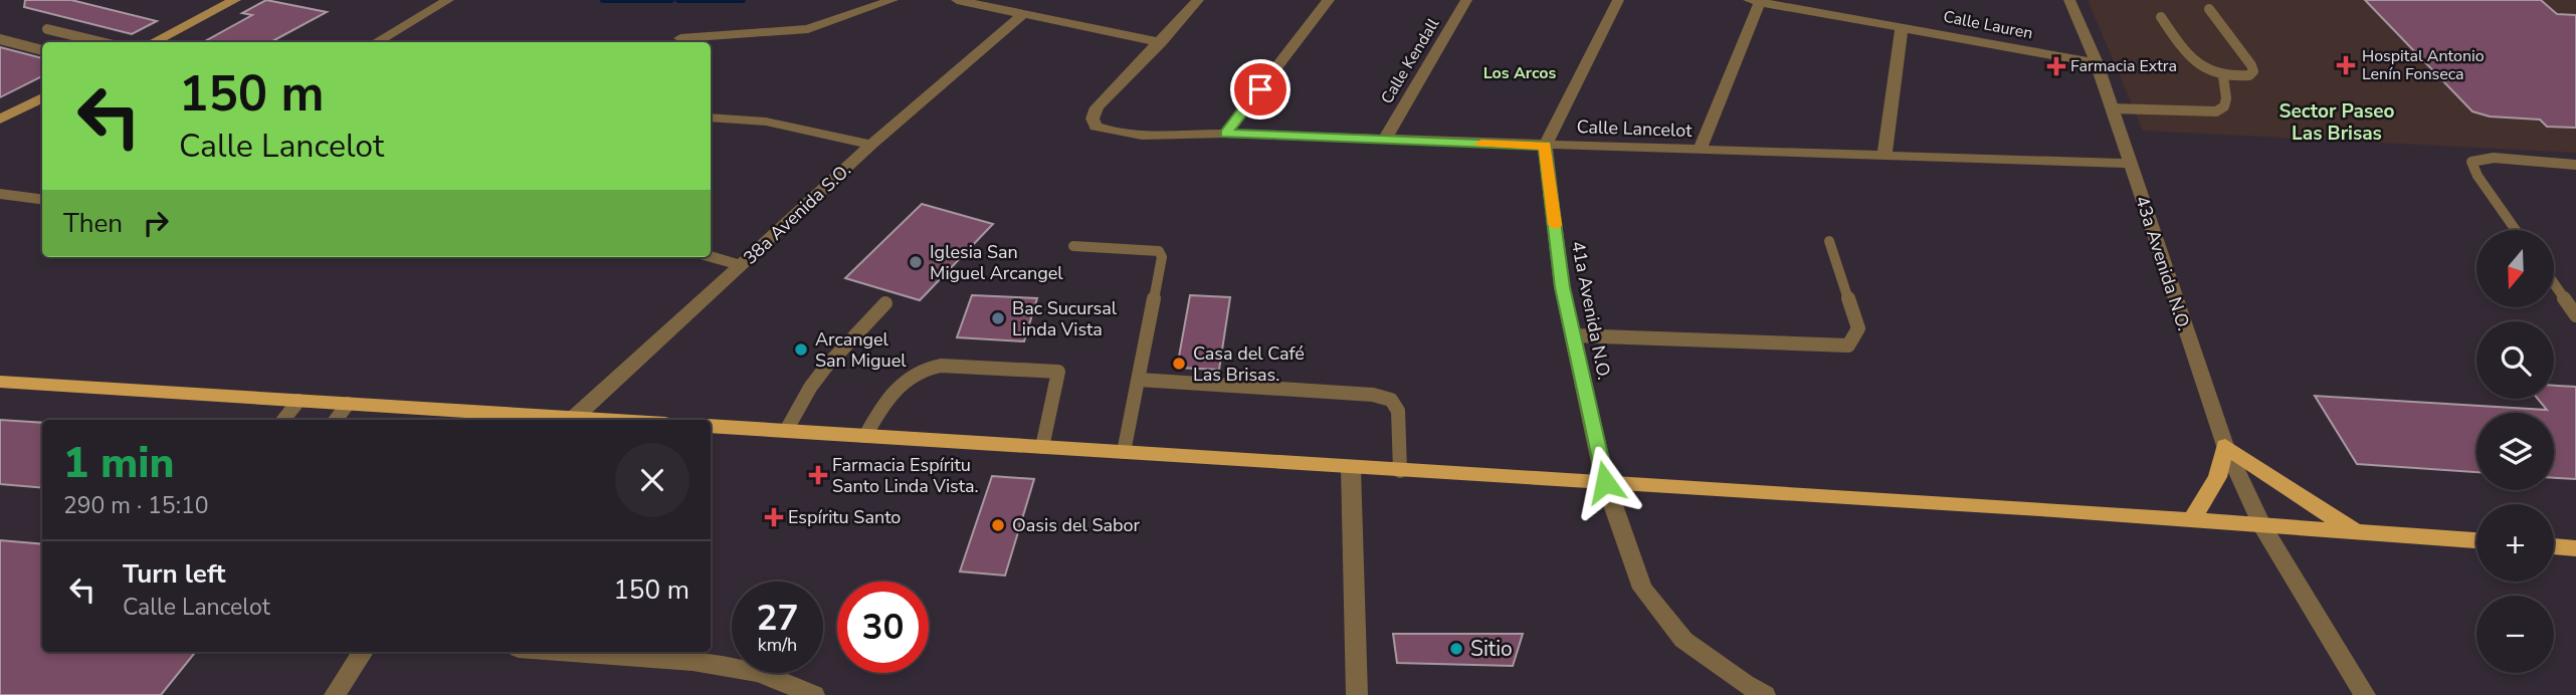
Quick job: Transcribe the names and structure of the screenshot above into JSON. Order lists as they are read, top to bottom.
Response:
{
  "streets": {
    "street": [
      "Calle Lauren",
      "Calle Kendall",
      "Calle Lancelot",
      "38a Avenida S.O.",
      "43a Avenida N.O.",
      "41a Avenida N.O."
    ]
  },
  "crossings": [
    ["Calle Lauren", "43a Avenida N.O."],
    ["Calle Kendall", "Calle Lancelot"],
    ["Calle Lancelot", "43a Avenida N.O."],
    ["Calle Lancelot", "41a Avenida N.O."]
  ],
  "districts": ["Los Arcos", "Sector Paseo Las Brisas"],
  "places": {
    "health": [
      "Hospital Antonio Lenín Fonseca",
      "Farmacia Extra",
      "Farmacia Espíritu Santo Linda Vista.",
      "Espíritu Santo"
    ],
    "other": [
      "Iglesia San Miguel Arcangel",
      "Bac Sucursal Linda Vista",
      "Arcangel San Miguel",
      "Casa del Café Las Brisas.",
      "Oasis del Sabor",
      "Sitio"
    ]
  },
  "north": "bottom",
  "page": {
    "turn": ["150 m", "Calle Lancelot"],
    "then": "Then",
    "map_buttons": ["+", "−"],
    "heading": ["1 min", "290 m · 15:10"],
    "list": [
      {
        "name": "Turn left",
        "note": "Calle Lancelot",
        "value": "150 m"
      }
    ],
    "speed": "27 km/h",
    "limit": "30"
  }
}
